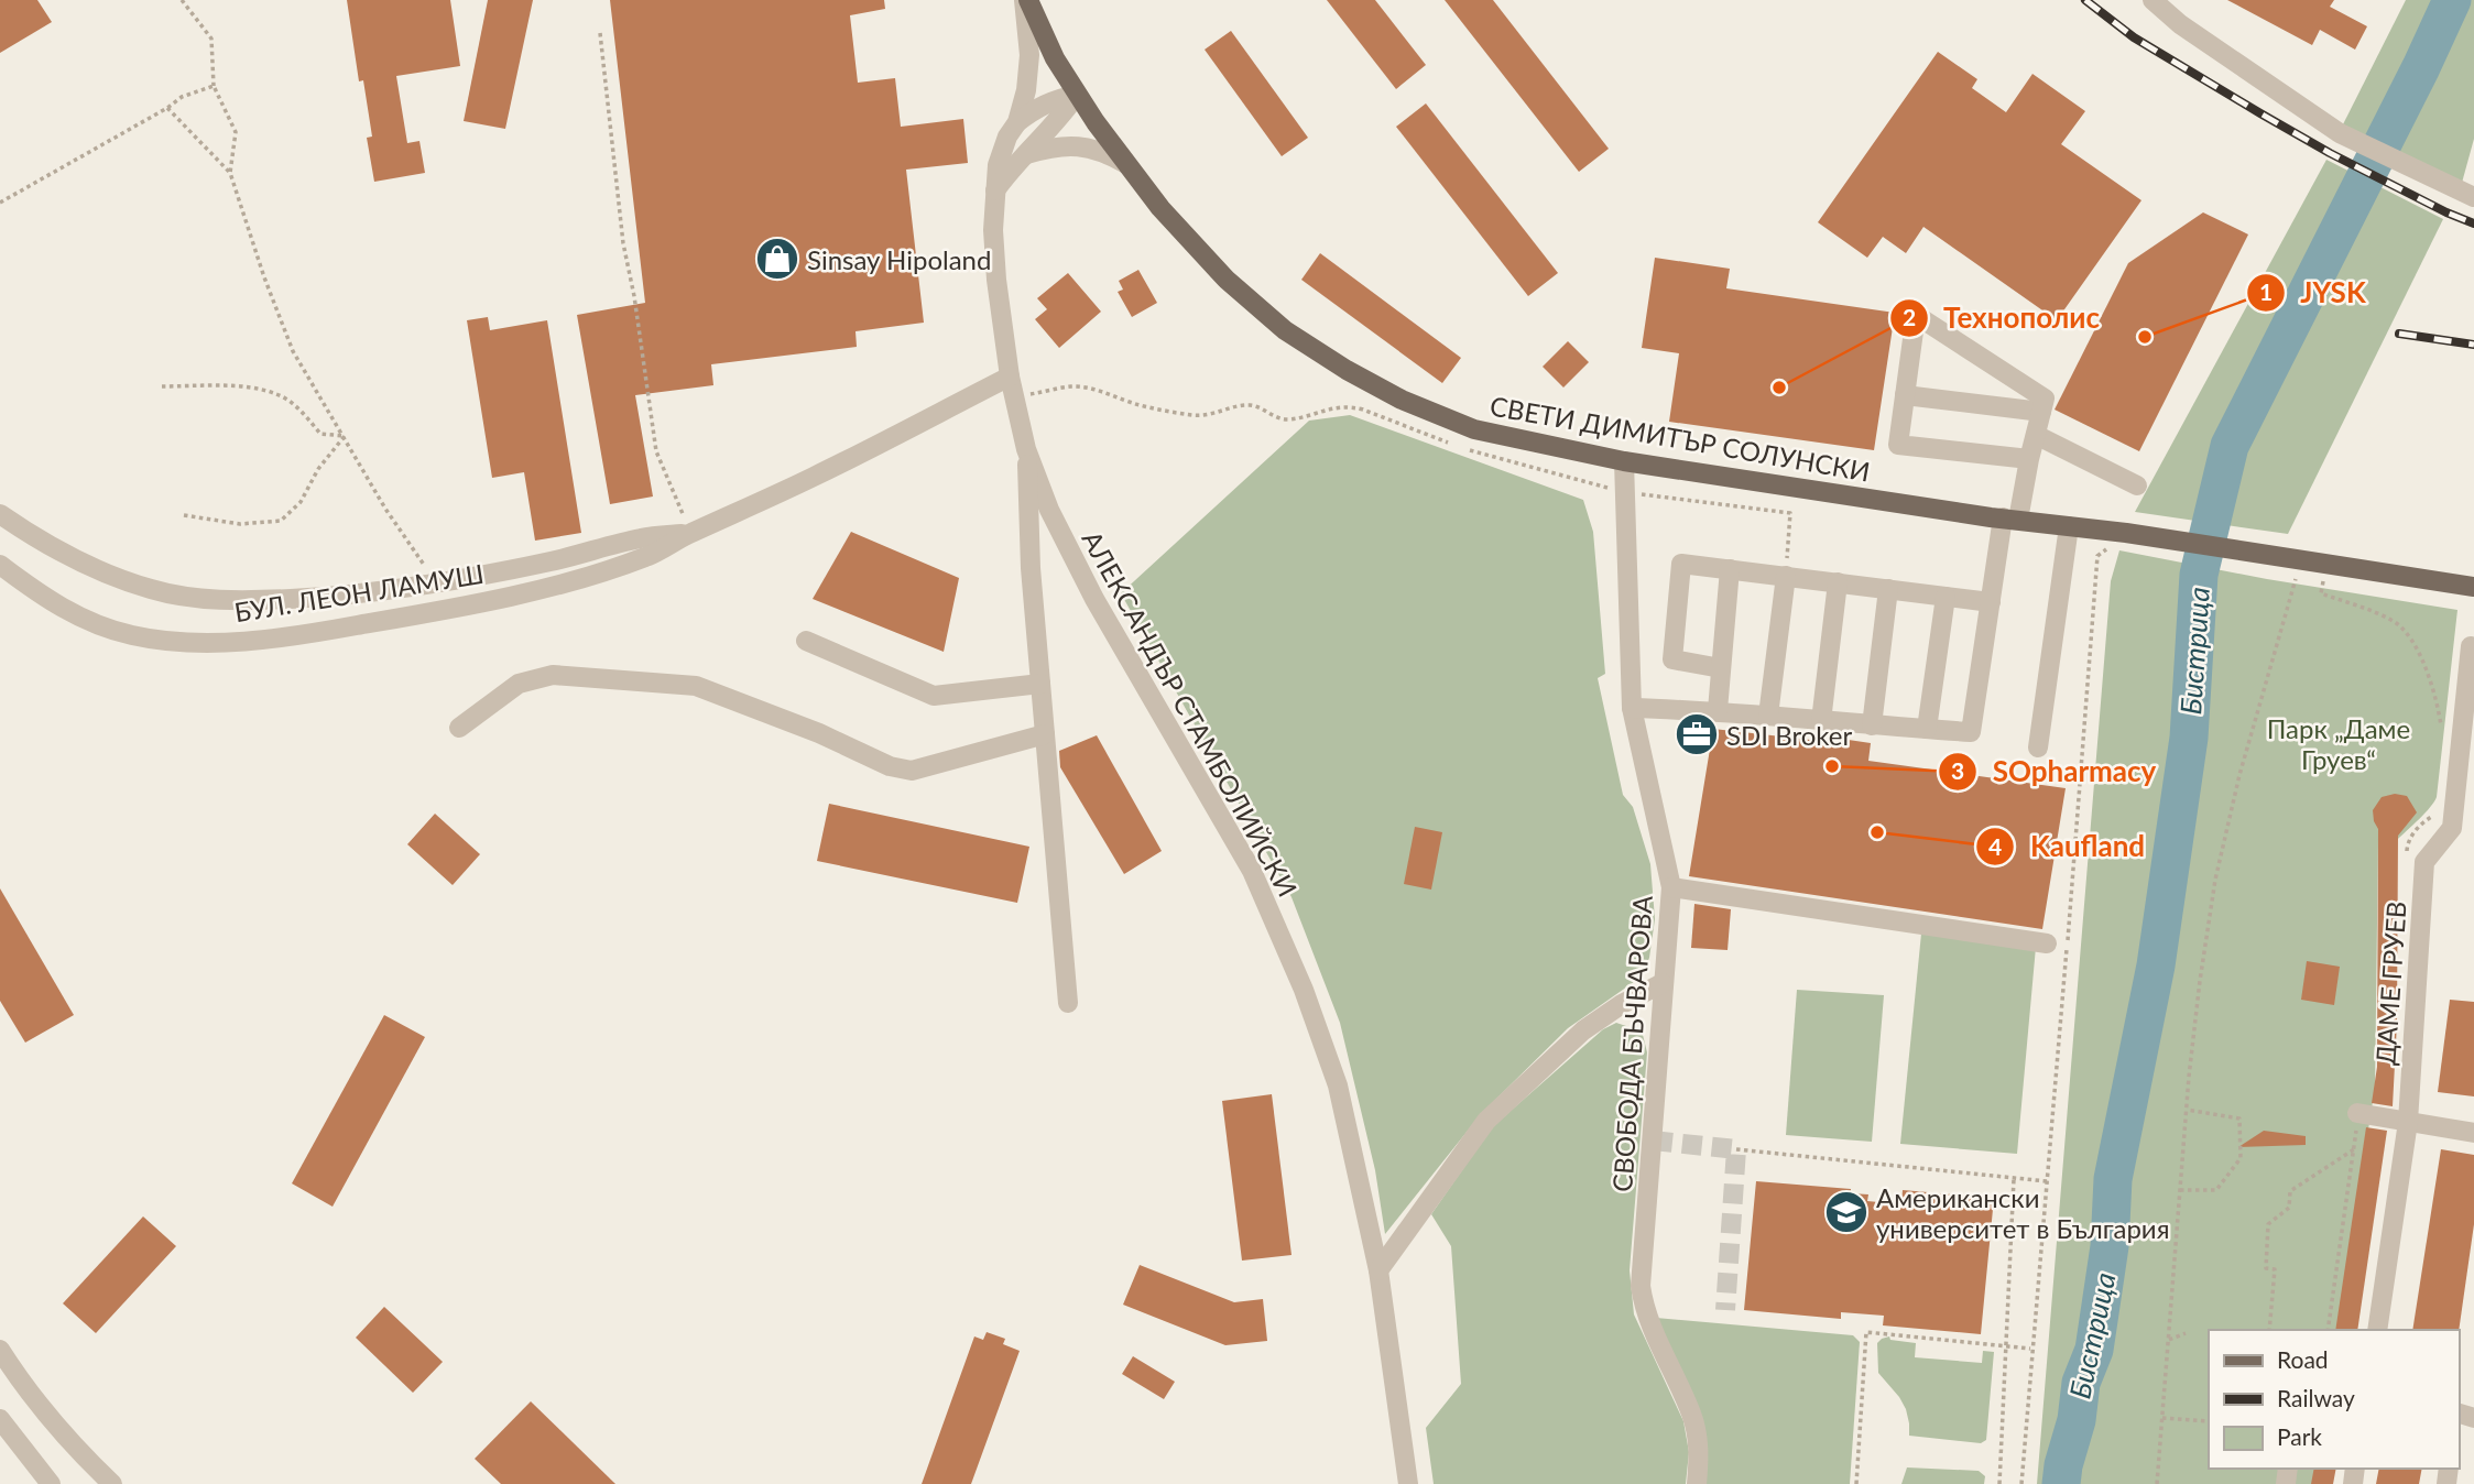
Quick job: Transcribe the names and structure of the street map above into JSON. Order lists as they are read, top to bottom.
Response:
{
  "streets": {
    "main road": ["СВЕТИ ДИМИТЪР СОЛУНСКИ"],
    "street": [
      "БУЛ. ЛЕОН ЛАМУШ",
      "АЛЕКСАНДЪР СТАМБОЛИЙСКИ",
      "ДАМЕ ГРУЕВ",
      "СВОБОДА БЪЧВАРОВА"
    ]
  },
  "crossings": [
    ["СВЕТИ ДИМИТЪР СОЛУНСКИ", "АЛЕКСАНДЪР СТАМБОЛИЙСКИ"],
    ["СВЕТИ ДИМИТЪР СОЛУНСКИ", "СВОБОДА БЪЧВАРОВА"],
    ["БУЛ. ЛЕОН ЛАМУШ", "АЛЕКСАНДЪР СТАМБОЛИЙСКИ"]
  ],
  "water": ["Бистрица"],
  "parks": ["Парк „Даме Груев“"],
  "places": {
    "shop": ["Sinsay Hipoland"],
    "other": [
      "JYSK",
      "Технополис",
      "SOpharmacy",
      "Kaufland"
    ],
    "office": ["SDI Broker"],
    "school or university": ["Американски университет в България"]
  },
  "legend": ["Road", "Railway", "Park"]
}
